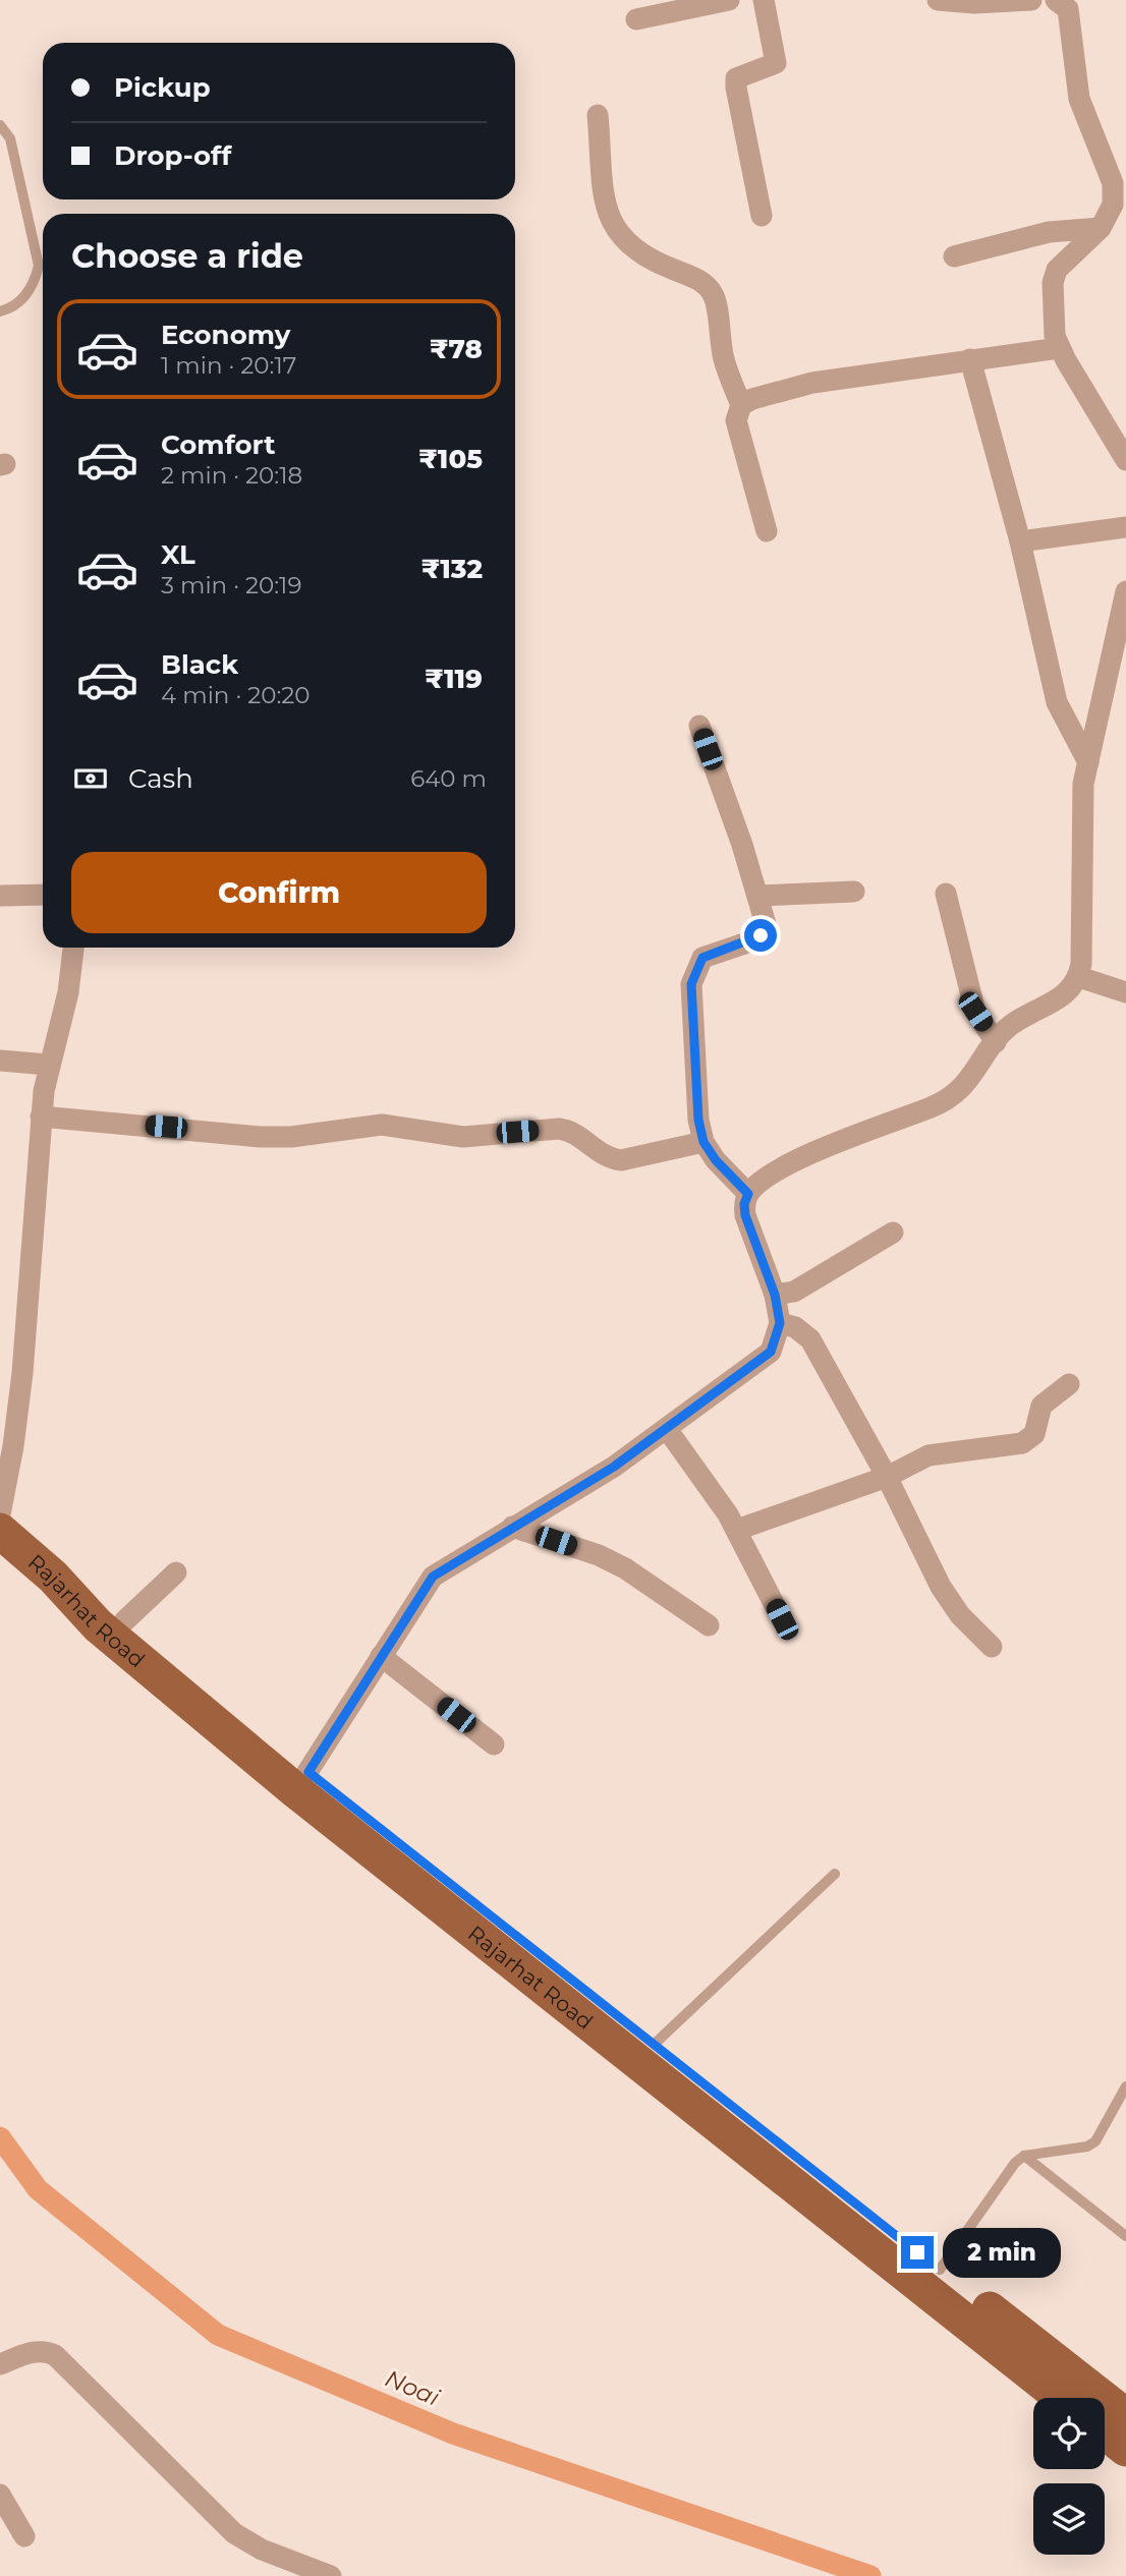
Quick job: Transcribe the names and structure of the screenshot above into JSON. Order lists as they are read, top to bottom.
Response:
{
  "streets": {
    "main road": ["Rajarhat Road"]
  },
  "water": ["Noai"],
  "page": {
    "banner": ["Pickup", "Drop-off"],
    "heading": "Choose a ride",
    "list": [
      {
        "name": "Economy",
        "note": "1 min · 20:17",
        "value": "₹78"
      },
      {
        "name": "Comfort",
        "note": "2 min · 20:18",
        "value": "₹105"
      },
      {
        "name": "XL",
        "note": "3 min · 20:19",
        "value": "₹132"
      },
      {
        "name": "Black",
        "note": "4 min · 20:20",
        "value": "₹119"
      }
    ],
    "pay": ["Cash", "640 m"],
    "buttons": "Confirm",
    "bubble": "2 min"
  }
}
